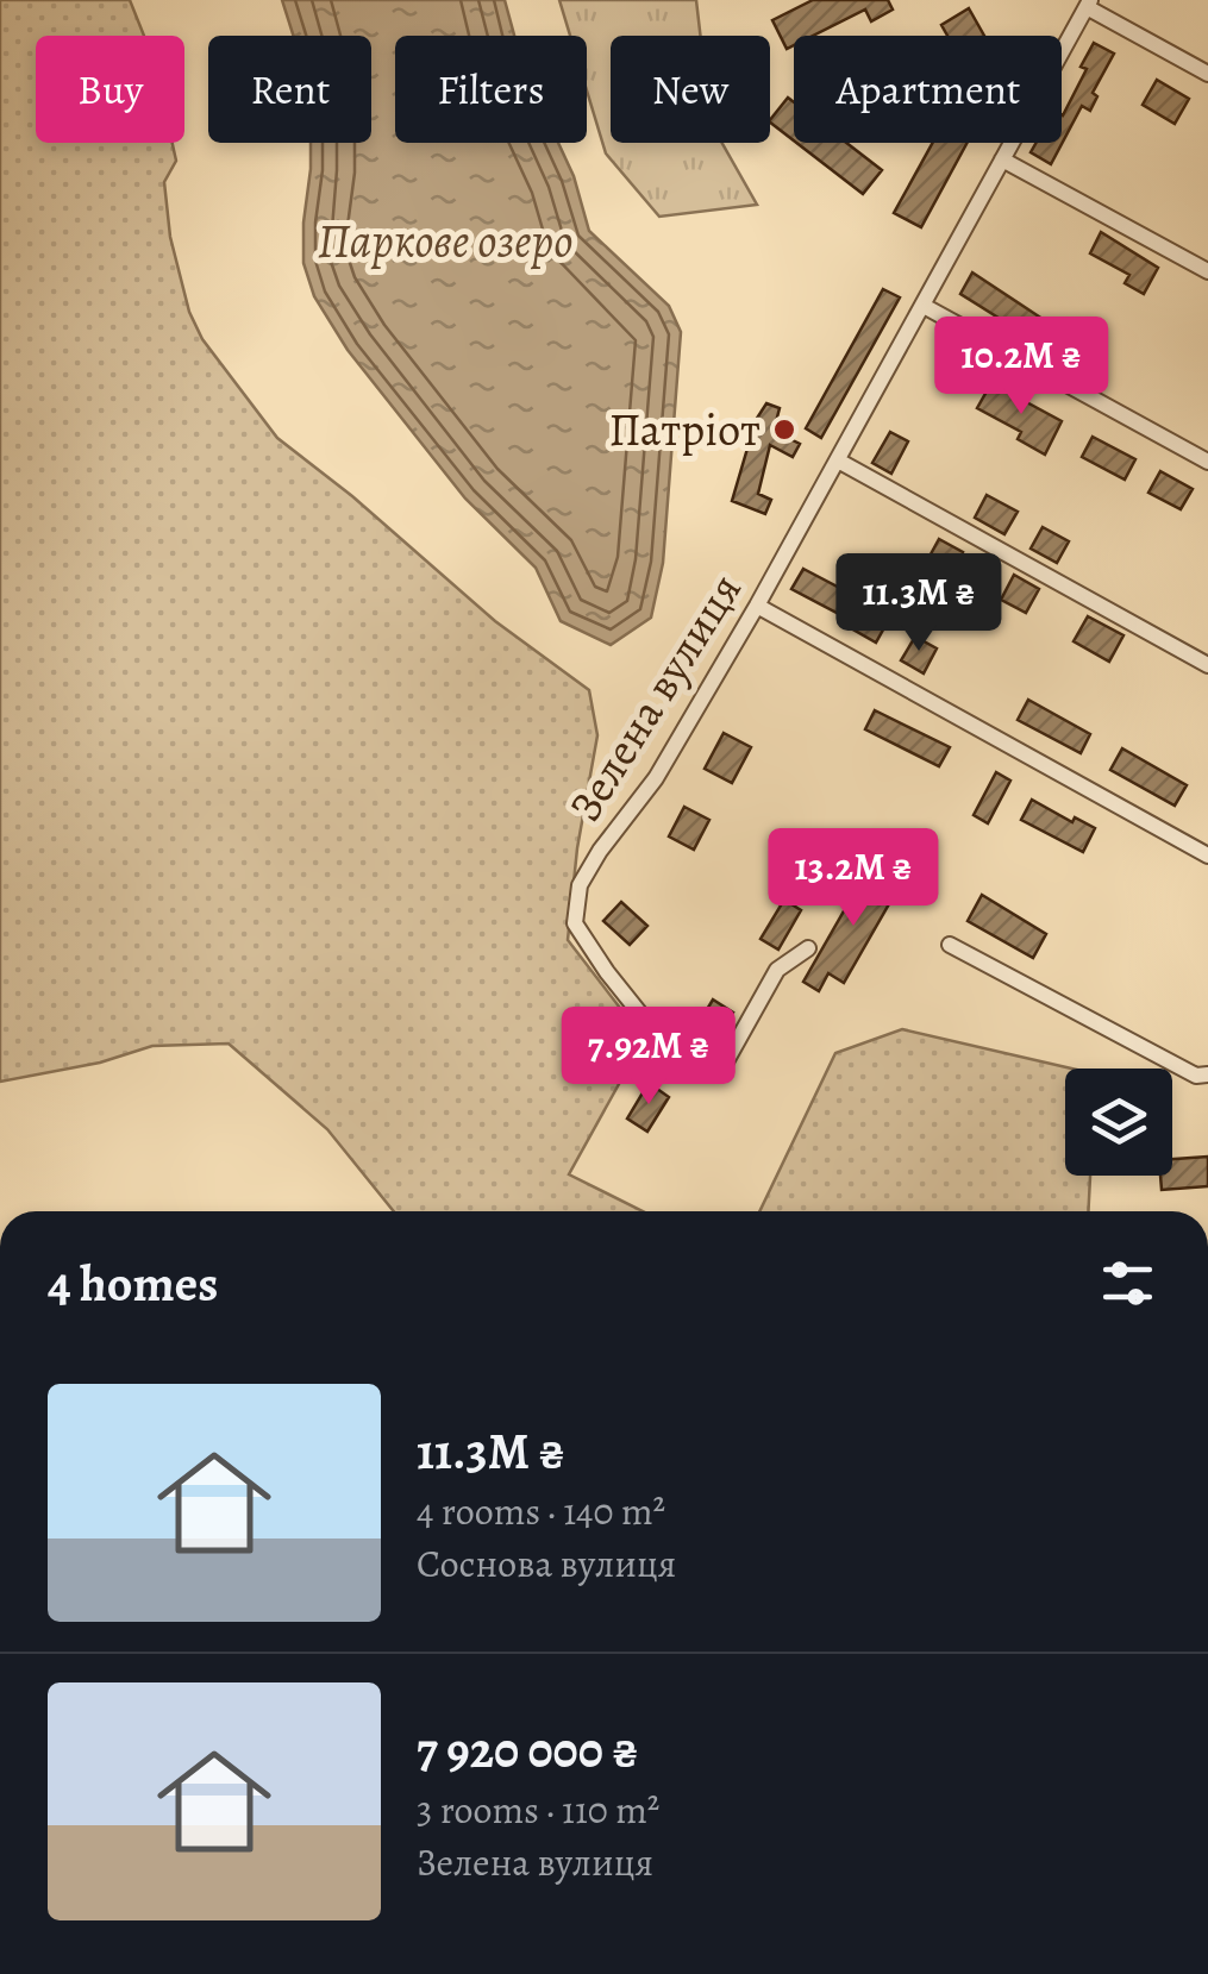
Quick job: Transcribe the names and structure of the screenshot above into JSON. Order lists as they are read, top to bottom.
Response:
{
  "streets": {
    "street": ["Зелена вулиця"]
  },
  "water": ["Паркове озеро"],
  "places": ["Патріот"],
  "page": {
    "chip": [
      "Buy",
      "Rent",
      "Filters",
      "New",
      "Apartment"
    ],
    "price": [
      "10.2M ₴",
      "11.3M ₴",
      "13.2M ₴",
      "7.92M ₴"
    ],
    "heading": "4 homes",
    "list": [
      {
        "name": "11.3M ₴",
        "note": "4 rooms · 140 m² · Соснова вулиця"
      },
      {
        "name": "7 920 000 ₴",
        "note": "3 rooms · 110 m² · Зелена вулиця"
      }
    ]
  }
}
